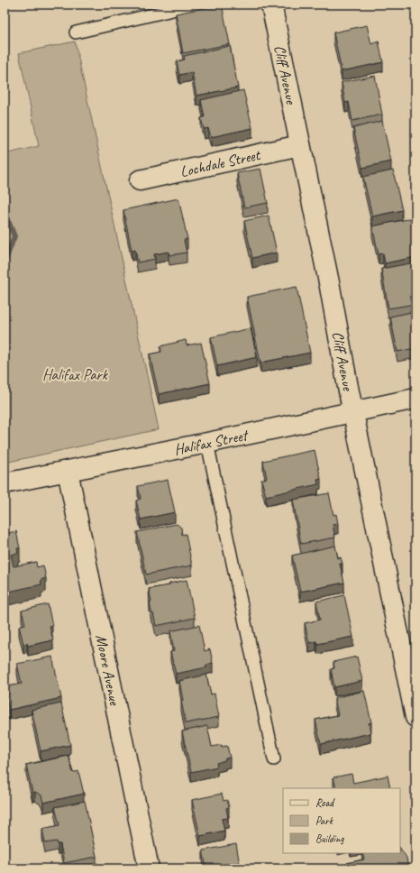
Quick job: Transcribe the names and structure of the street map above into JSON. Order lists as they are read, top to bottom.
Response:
{
  "streets": {
    "street": [
      "Cliff Avenue",
      "Lochdale Street",
      "Halifax Street",
      "Moore Avenue"
    ]
  },
  "crossings": [
    ["Cliff Avenue", "Lochdale Street"],
    ["Cliff Avenue", "Halifax Street"],
    ["Halifax Street", "Moore Avenue"]
  ],
  "parks": ["Halifax Park"],
  "legend": ["Road", "Park", "Building"]
}
